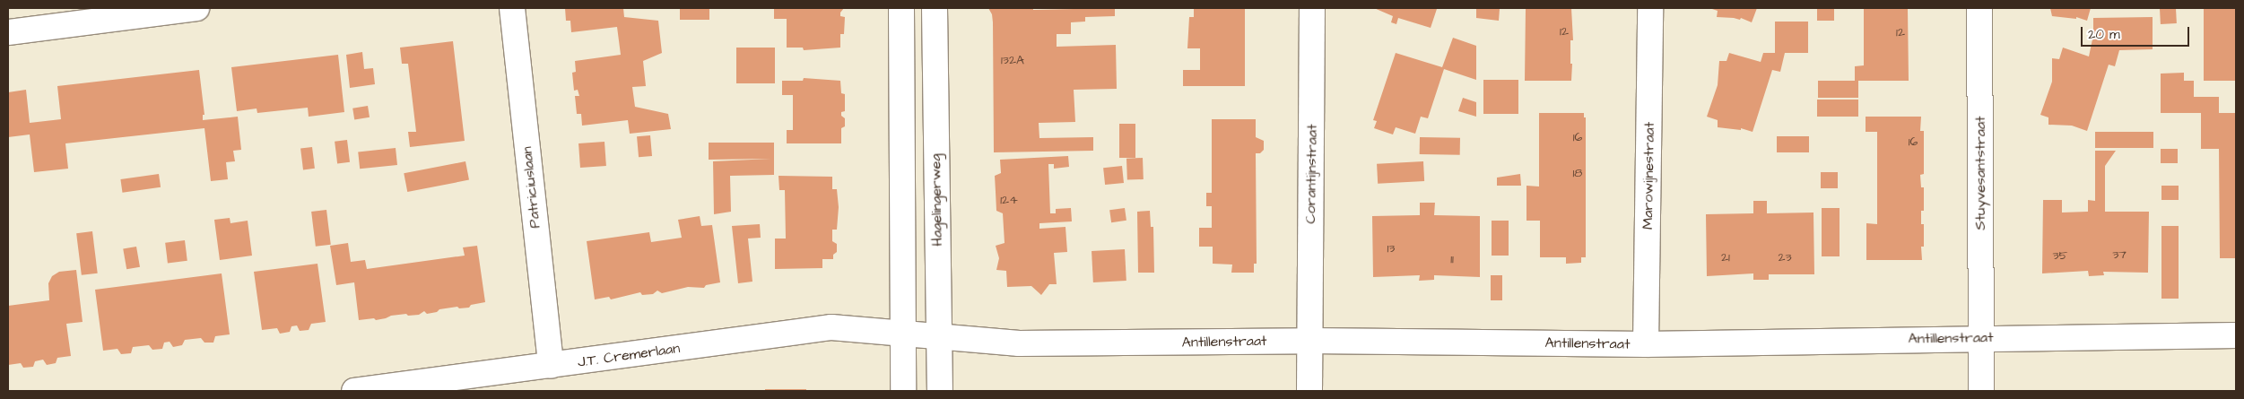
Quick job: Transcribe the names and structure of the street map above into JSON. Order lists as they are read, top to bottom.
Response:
{
  "streets": {
    "street": [
      "Stuyvesantstraat",
      "Corantijnstraat",
      "Marowijnestraat",
      "Patriciuslaan",
      "Hagelingerweg",
      "Antillenstraat",
      "J.T. Cremerlaan"
    ]
  },
  "crossings": [
    ["Stuyvesantstraat", "Antillenstraat"],
    ["Corantijnstraat", "Antillenstraat"],
    ["Marowijnestraat", "Antillenstraat"],
    ["Patriciuslaan", "J.T. Cremerlaan"],
    ["Hagelingerweg", "Antillenstraat"],
    ["Hagelingerweg", "J.T. Cremerlaan"],
    ["Antillenstraat", "J.T. Cremerlaan"]
  ],
  "house_numbers": [
    "12",
    "12",
    "132A",
    "16",
    "16",
    "18",
    "124",
    "13",
    "37",
    "35",
    "21",
    "23",
    "11"
  ],
  "scale_bar": "20 m"
}
